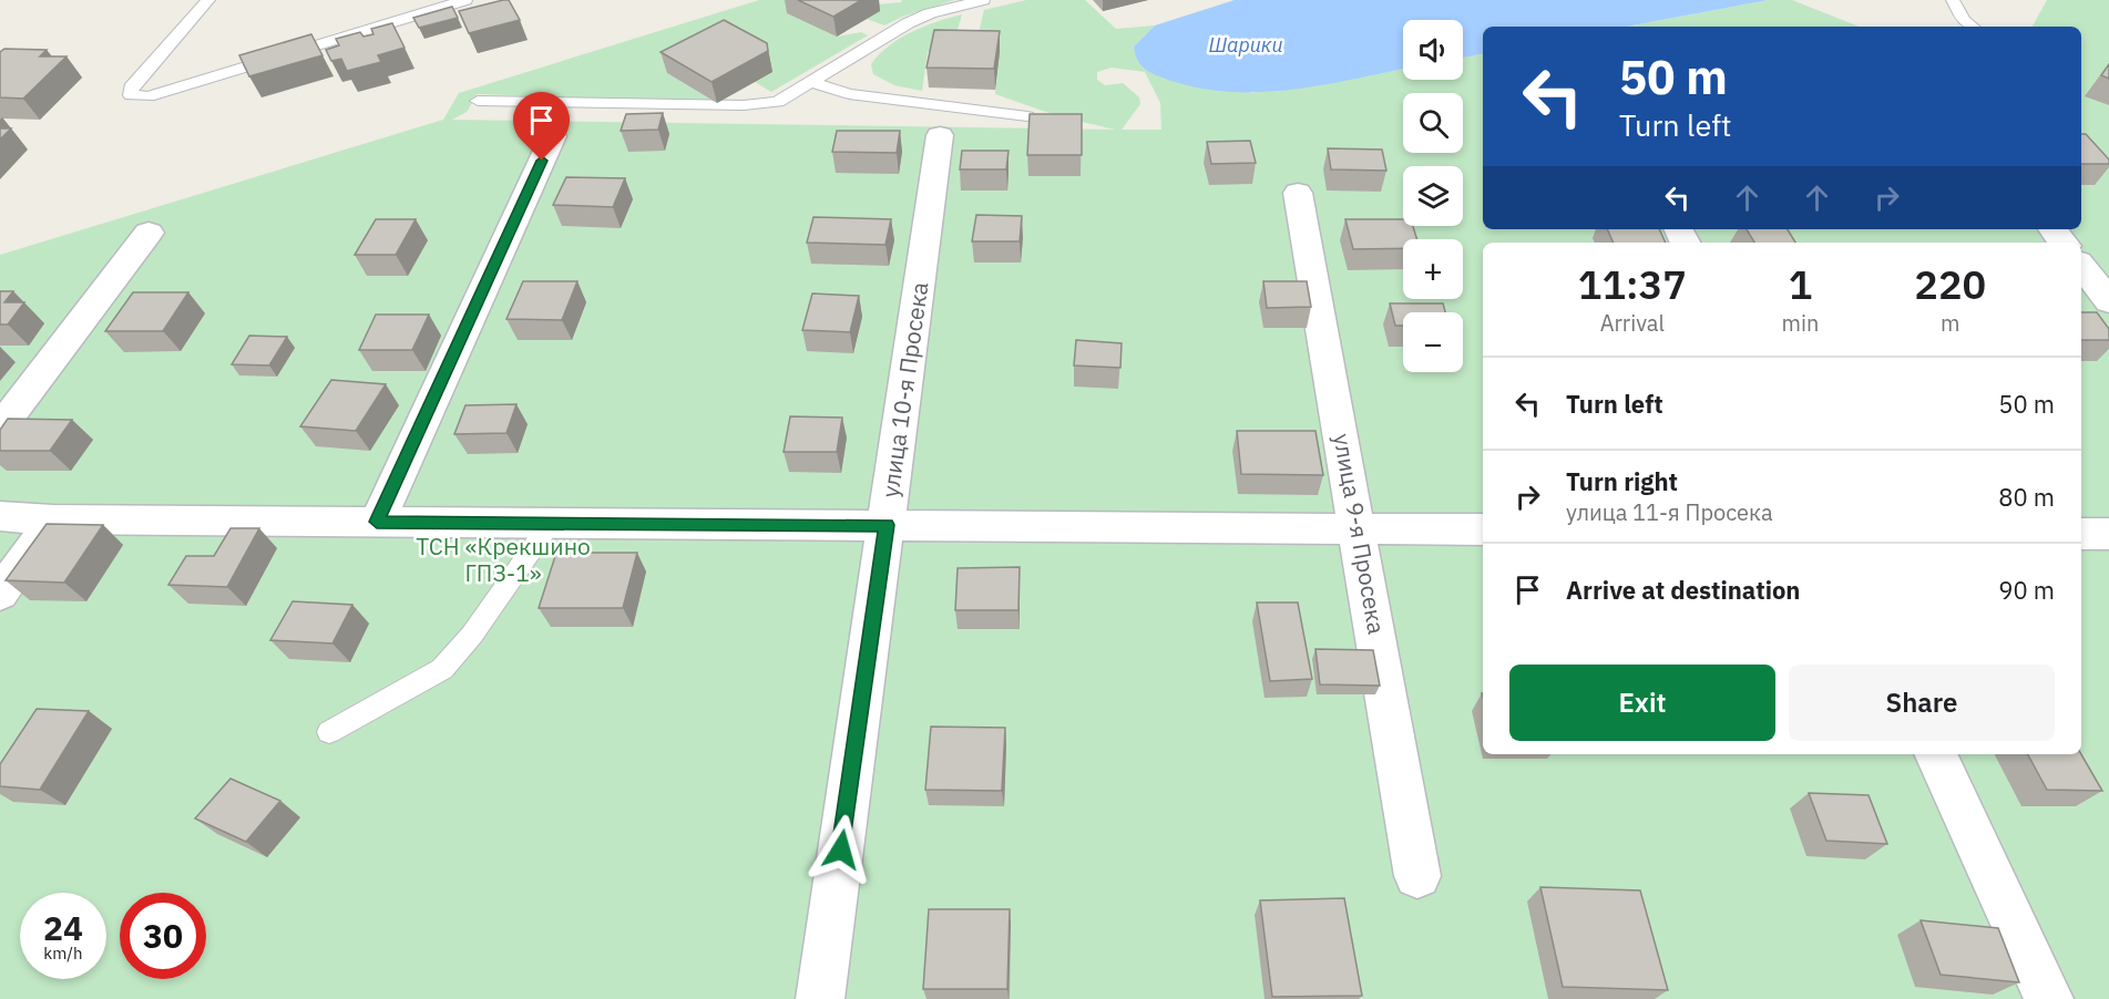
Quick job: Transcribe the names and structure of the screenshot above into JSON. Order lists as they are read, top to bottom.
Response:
{
  "streets": {
    "street": ["улица 10-я Просека", "улица 9-я Просека"]
  },
  "water": ["Шарики"],
  "parks": ["ТСН «Крекшино ГПЗ-1»"],
  "page": {
    "map_buttons": ["+", "−"],
    "turn": ["50 m", "Turn left"],
    "eta": [
      "11:37",
      "Arrival",
      "1",
      "min",
      "220",
      "m"
    ],
    "list": [
      {
        "name": "Turn left",
        "value": "50 m"
      },
      {
        "name": "Turn right",
        "note": "улица 11-я Просека",
        "value": "80 m"
      },
      {
        "name": "Arrive at destination",
        "value": "90 m"
      }
    ],
    "buttons": ["Exit", "Share"],
    "speed": "24 km/h",
    "limit": "30"
  }
}
